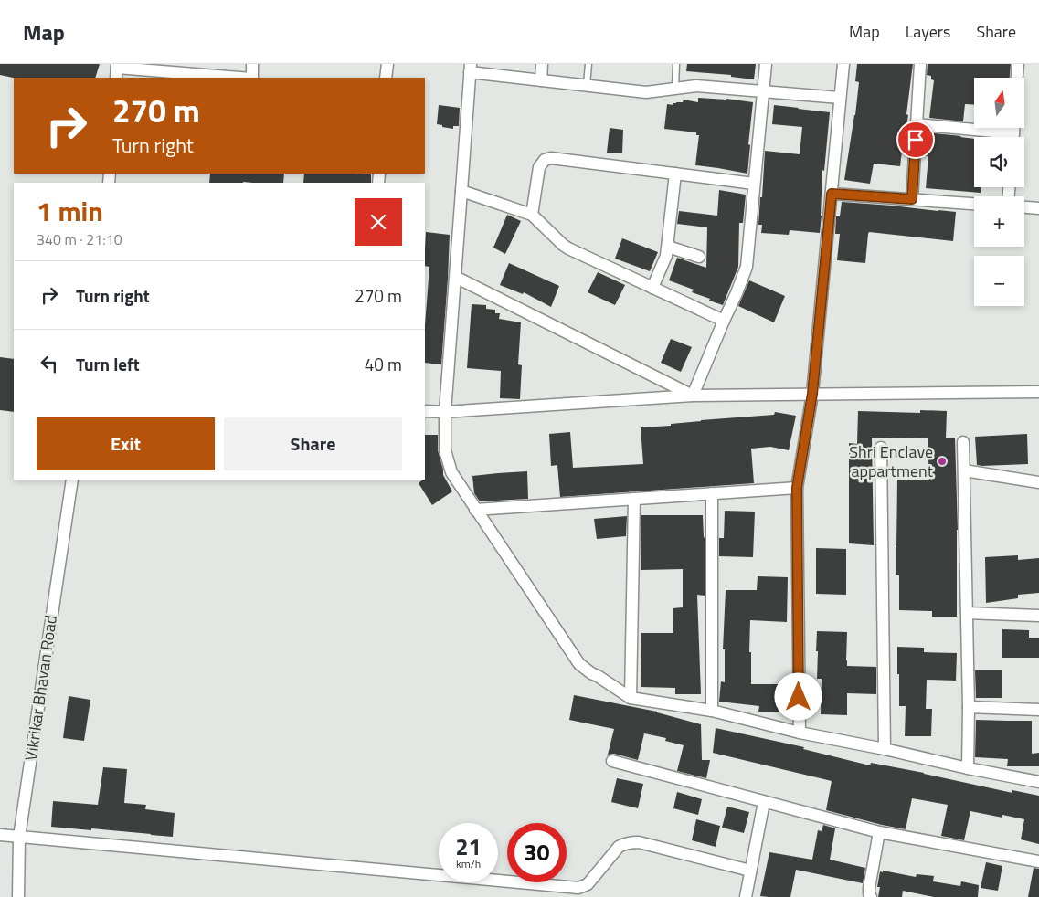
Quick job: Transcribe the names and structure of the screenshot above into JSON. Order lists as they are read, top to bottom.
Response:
{
  "streets": {
    "street": ["Vikrikar Bhavan Road"]
  },
  "places": ["Shri Enclave appartment"],
  "north": "top",
  "page": {
    "header": "Map",
    "nav": ["Map", "Layers", "Share"],
    "map_buttons": ["+", "−"],
    "turn": ["270 m", "Turn right"],
    "heading": ["1 min", "340 m · 21:10"],
    "list": [
      {
        "name": "Turn right",
        "value": "270 m"
      },
      {
        "name": "Turn left",
        "value": "40 m"
      }
    ],
    "buttons": ["Exit", "Share"],
    "speed": "21 km/h",
    "limit": "30"
  }
}
